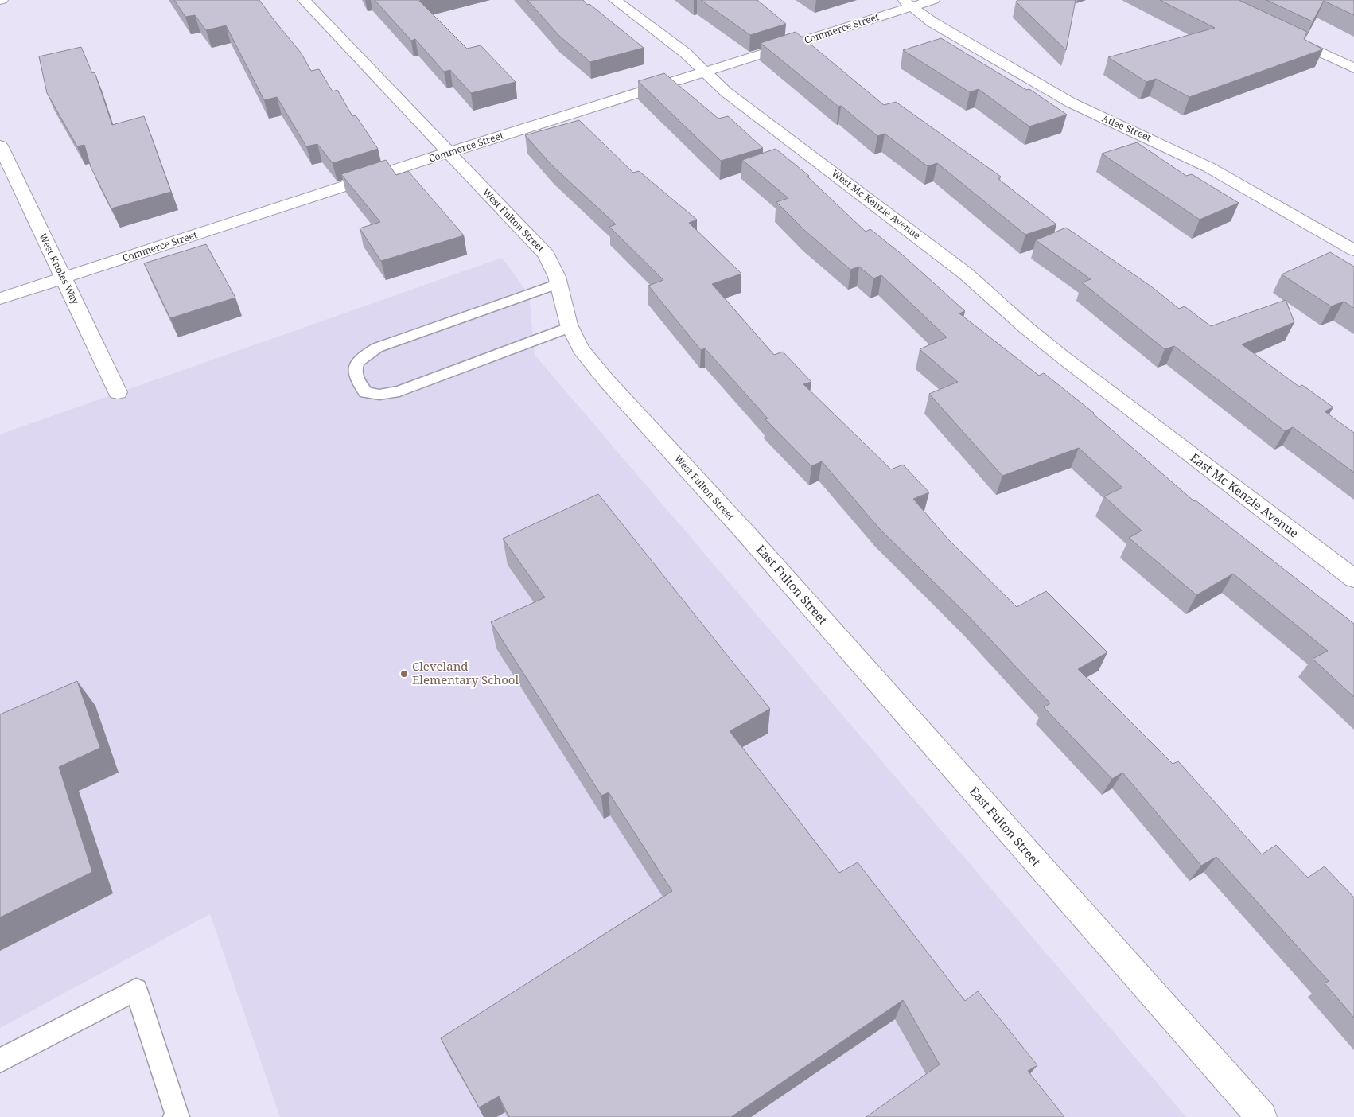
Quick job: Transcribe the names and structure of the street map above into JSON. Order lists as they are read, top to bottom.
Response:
{
  "streets": {
    "street": [
      "Commerce Street",
      "Atlee Street",
      "West Mc Kenzie Avenue",
      "West Fulton Street",
      "West Knoles Way",
      "East Mc Kenzie Avenue",
      "East Fulton Street"
    ]
  },
  "crossings": [
    ["Commerce Street", "Atlee Street"],
    ["Commerce Street", "West Mc Kenzie Avenue"],
    ["Commerce Street", "West Fulton Street"],
    ["Commerce Street", "West Knoles Way"],
    ["West Mc Kenzie Avenue", "East Mc Kenzie Avenue"],
    ["West Fulton Street", "East Fulton Street"]
  ],
  "places": ["Cleveland Elementary School"]
}
